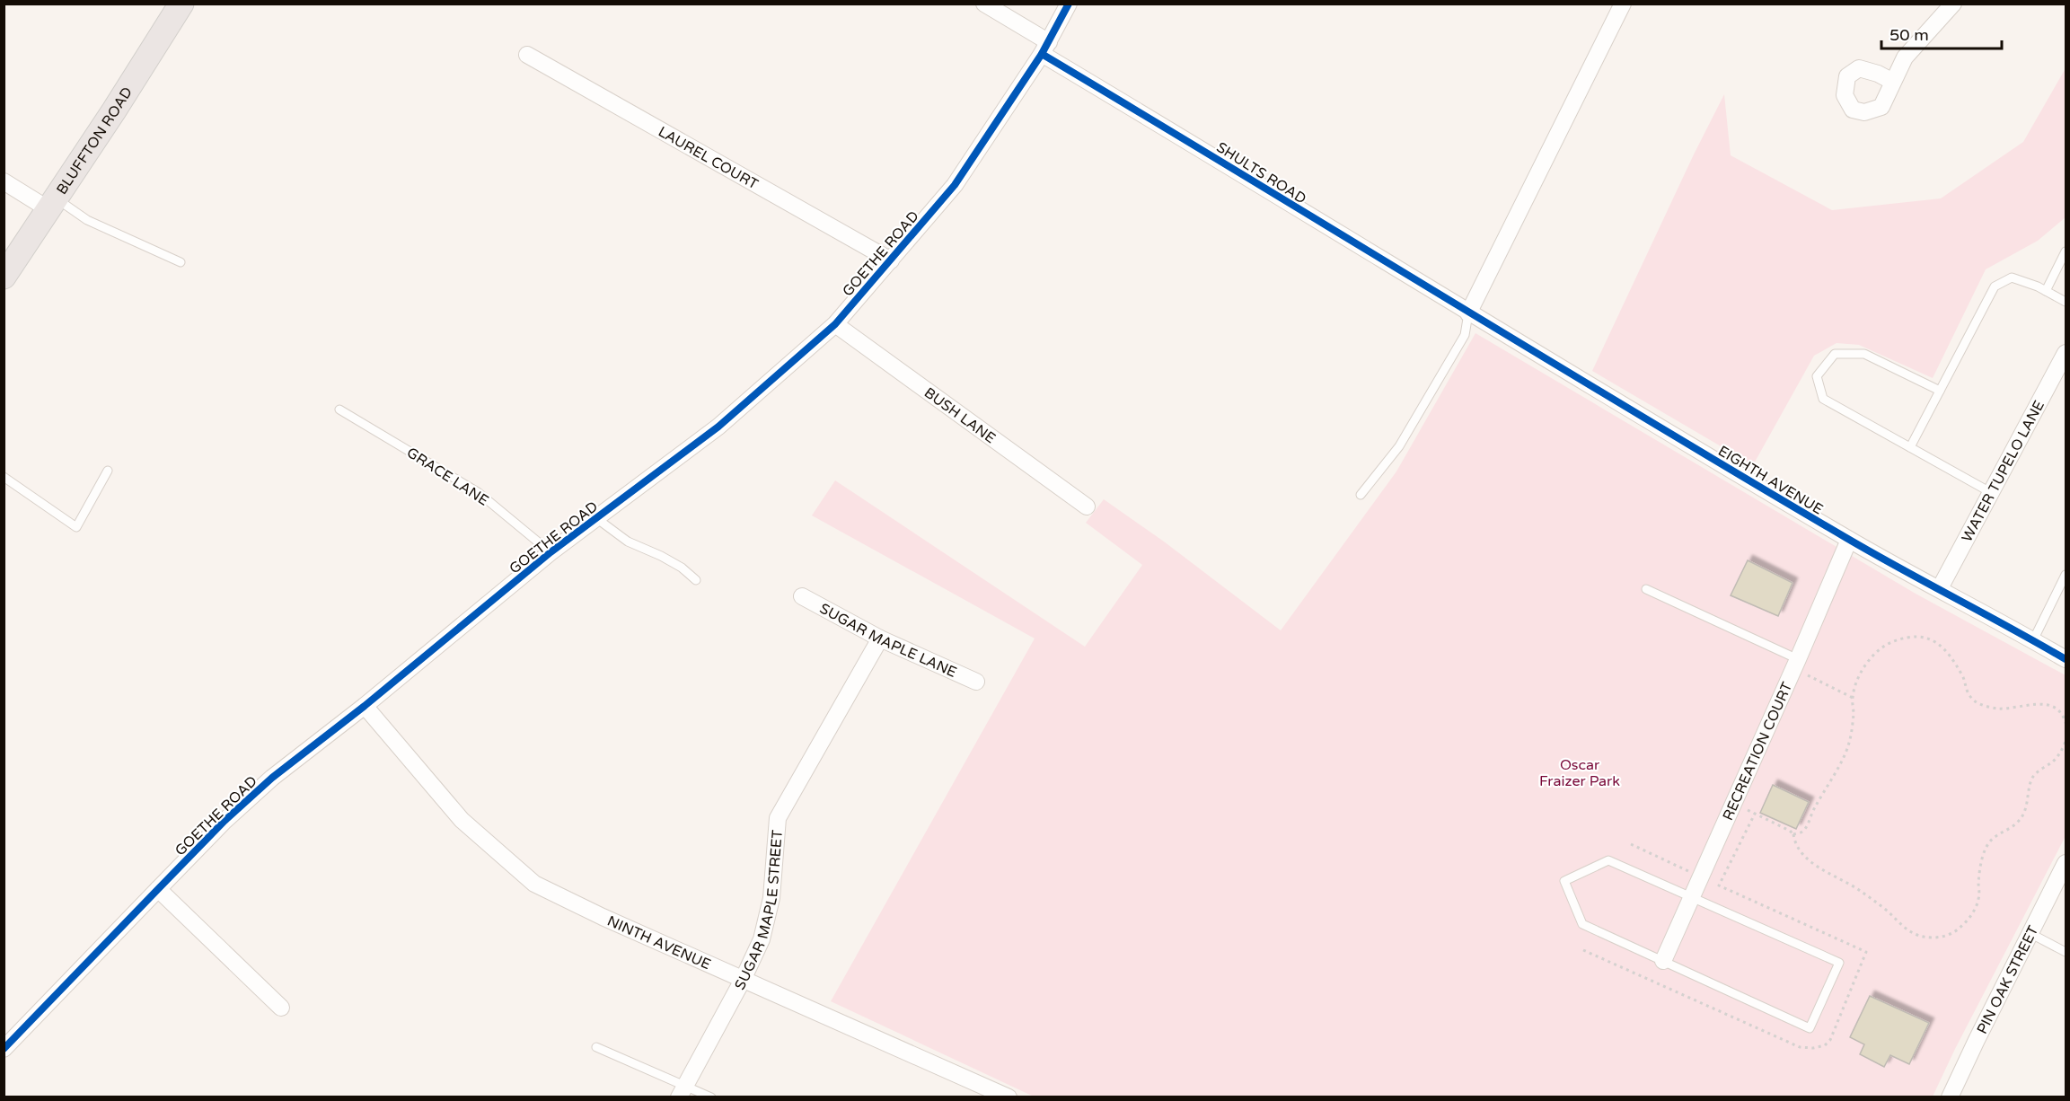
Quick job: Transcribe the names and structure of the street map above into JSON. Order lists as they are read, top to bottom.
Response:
{
  "streets": {
    "main road": ["BLUFFTON ROAD"],
    "street": [
      "LAUREL COURT",
      "SHULTS ROAD",
      "GOETHE ROAD",
      "BUSH LANE",
      "WATER TUPELO LANE",
      "EIGHTH AVENUE",
      "SUGAR MAPLE LANE",
      "RECREATION COURT",
      "SUGAR MAPLE STREET",
      "NINTH AVENUE",
      "PIN OAK STREET"
    ],
    "lane": ["GRACE LANE"]
  },
  "crossings": [
    ["LAUREL COURT", "GOETHE ROAD"],
    ["SHULTS ROAD", "GOETHE ROAD"],
    ["SHULTS ROAD", "EIGHTH AVENUE"],
    ["GOETHE ROAD", "BUSH LANE"],
    ["GOETHE ROAD", "GRACE LANE"],
    ["GOETHE ROAD", "NINTH AVENUE"],
    ["WATER TUPELO LANE", "EIGHTH AVENUE"],
    ["EIGHTH AVENUE", "RECREATION COURT"],
    ["SUGAR MAPLE LANE", "SUGAR MAPLE STREET"],
    ["SUGAR MAPLE STREET", "NINTH AVENUE"]
  ],
  "parks": ["Oscar Fraizer Park"],
  "scale_bar": "50 m"
}
